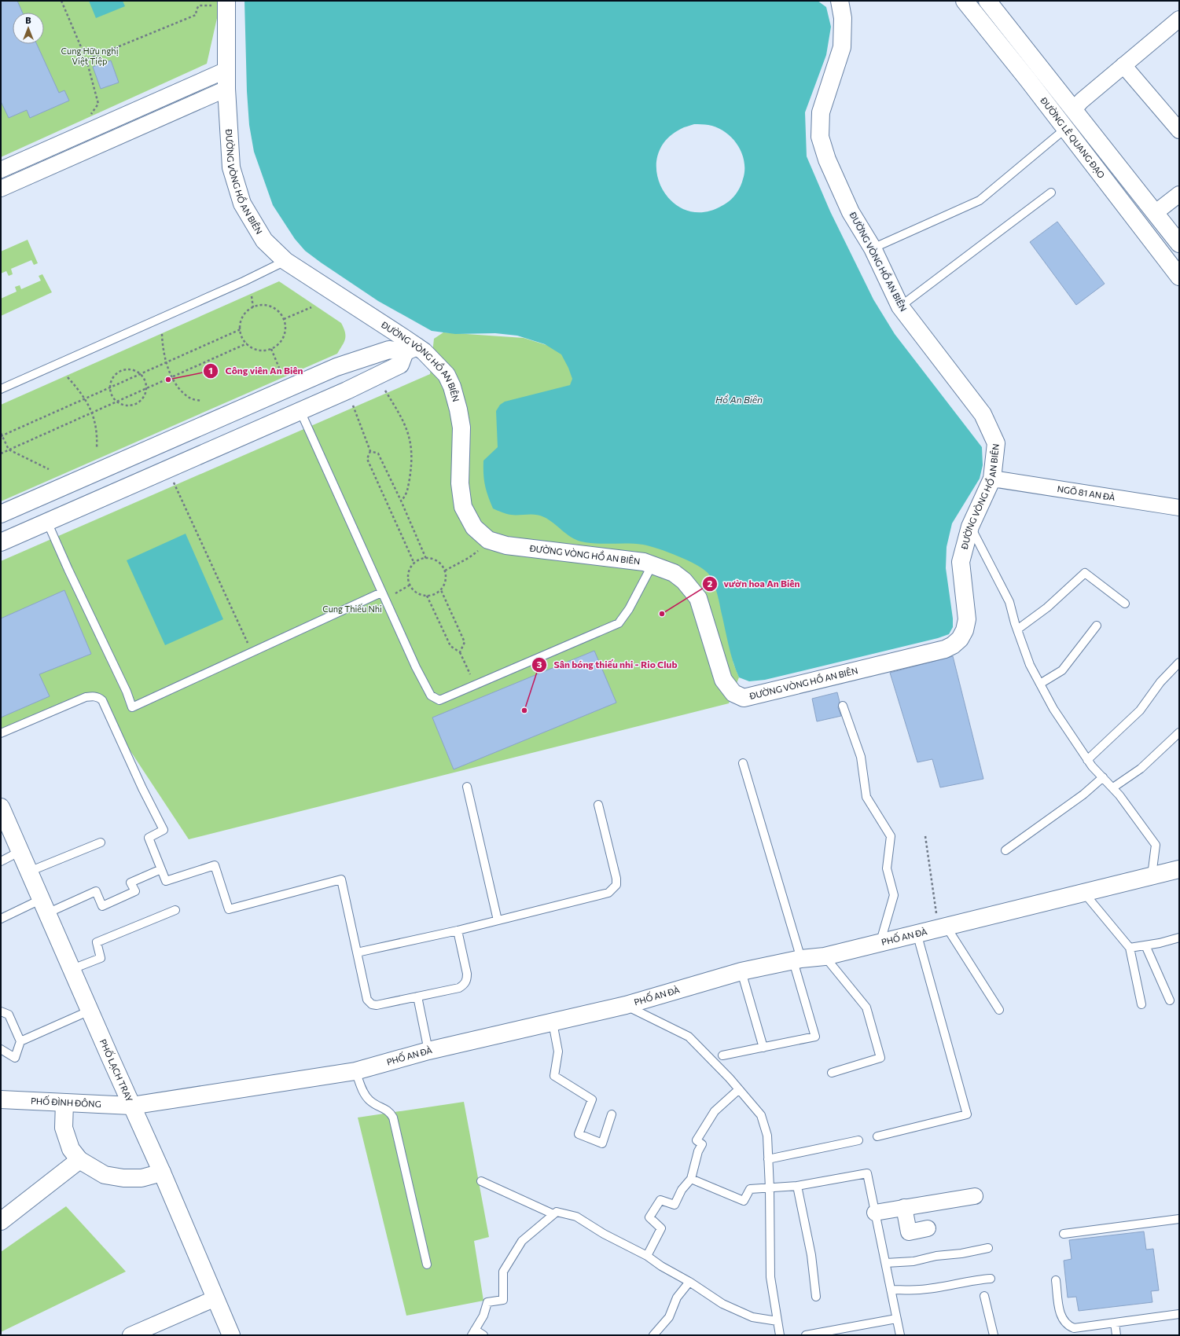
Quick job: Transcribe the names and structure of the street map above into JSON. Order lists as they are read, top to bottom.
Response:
{
  "streets": {
    "street": [
      "ĐƯỜNG LÊ QUANG ĐẠO",
      "ĐƯỜNG VÒNG HỒ AN BIÊN",
      "NGÕ 81 AN ĐÀ",
      "PHỐ AN ĐÀ",
      "PHỐ LẠCH TRAY",
      "PHỐ ĐÌNH ĐÔNG"
    ]
  },
  "crossings": [
    ["ĐƯỜNG VÒNG HỒ AN BIÊN", "NGÕ 81 AN ĐÀ"],
    ["PHỐ AN ĐÀ", "PHỐ LẠCH TRAY"],
    ["PHỐ AN ĐÀ", "PHỐ ĐÌNH ĐÔNG"],
    ["PHỐ LẠCH TRAY", "PHỐ ĐÌNH ĐÔNG"]
  ],
  "water": ["Hồ An Biên"],
  "parks": ["Cung Hữu nghị Việt Tiệp", "Cung Thiếu Nhi"],
  "places": ["Công viên An Biên", "vườn hoa An Biên", "Sân bóng thiếu nhi - Rio Club"],
  "north": "top"
}
